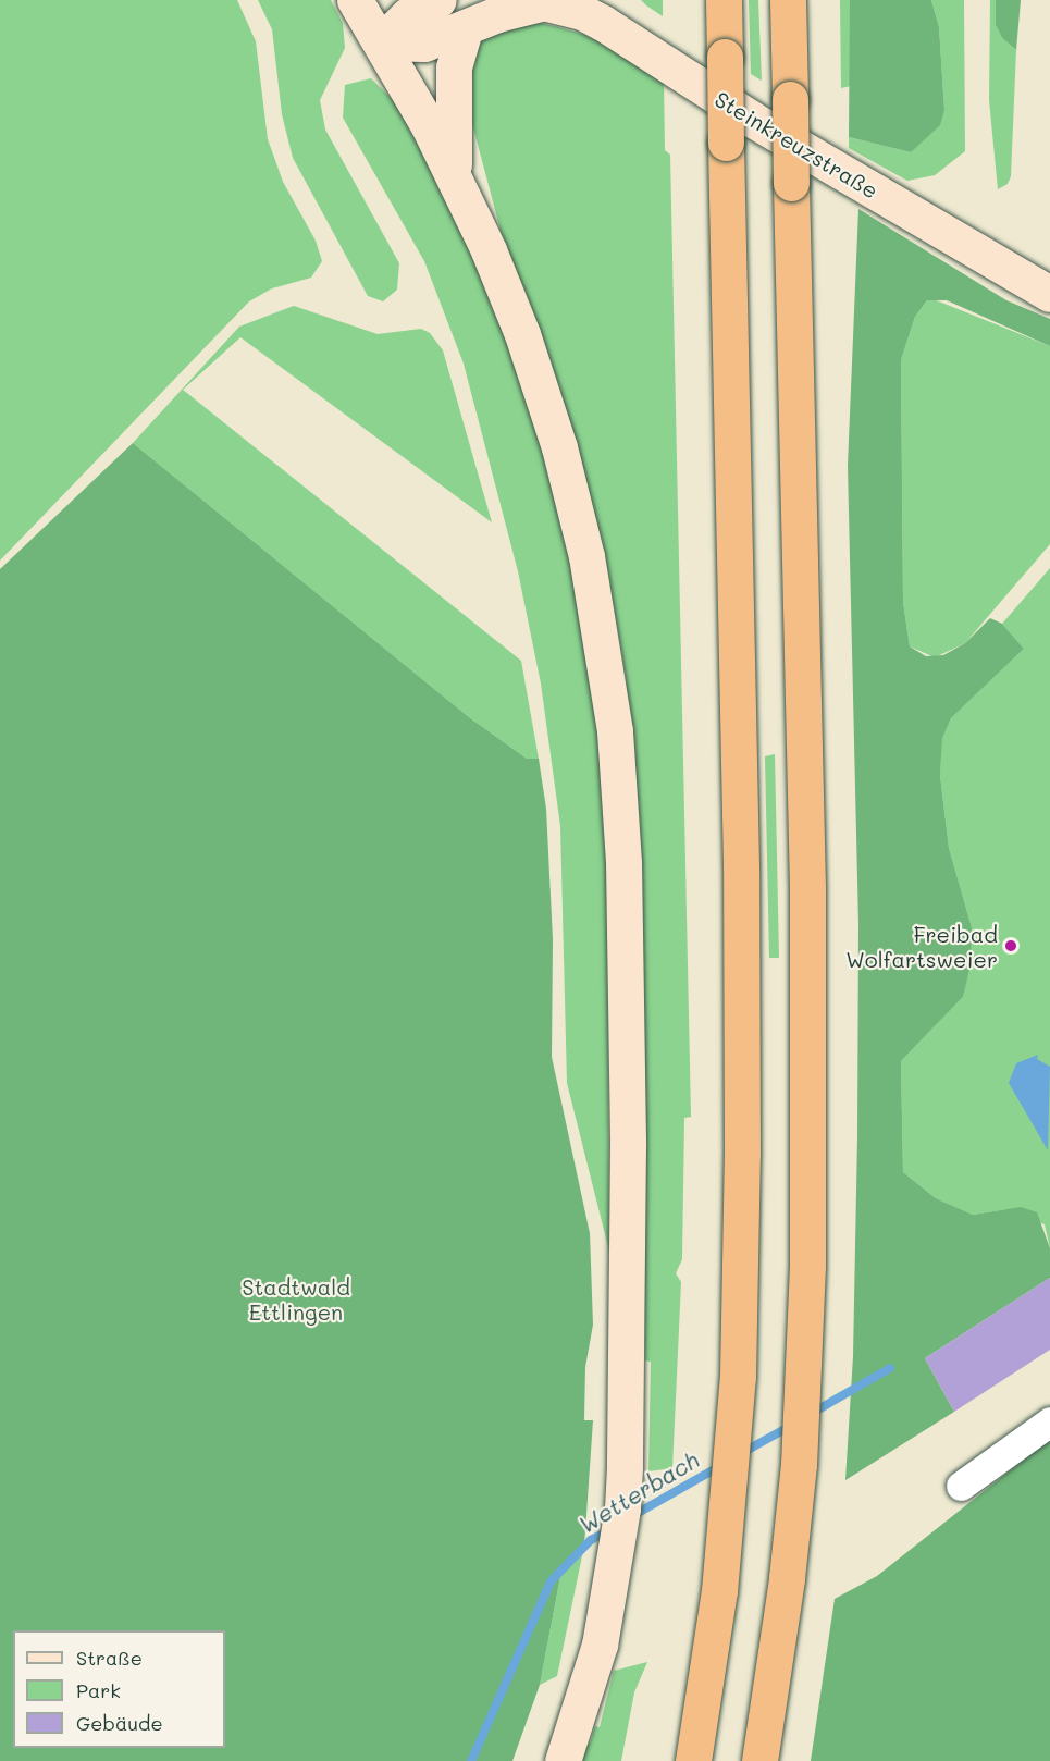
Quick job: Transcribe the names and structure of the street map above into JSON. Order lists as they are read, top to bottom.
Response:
{
  "streets": {
    "main road": ["Steinkreuzstraße"]
  },
  "water": ["Wetterbach"],
  "parks": ["Stadtwald Ettlingen"],
  "places": ["Freibad Wolfartsweier"],
  "legend": ["Straße", "Park", "Gebäude"]
}
